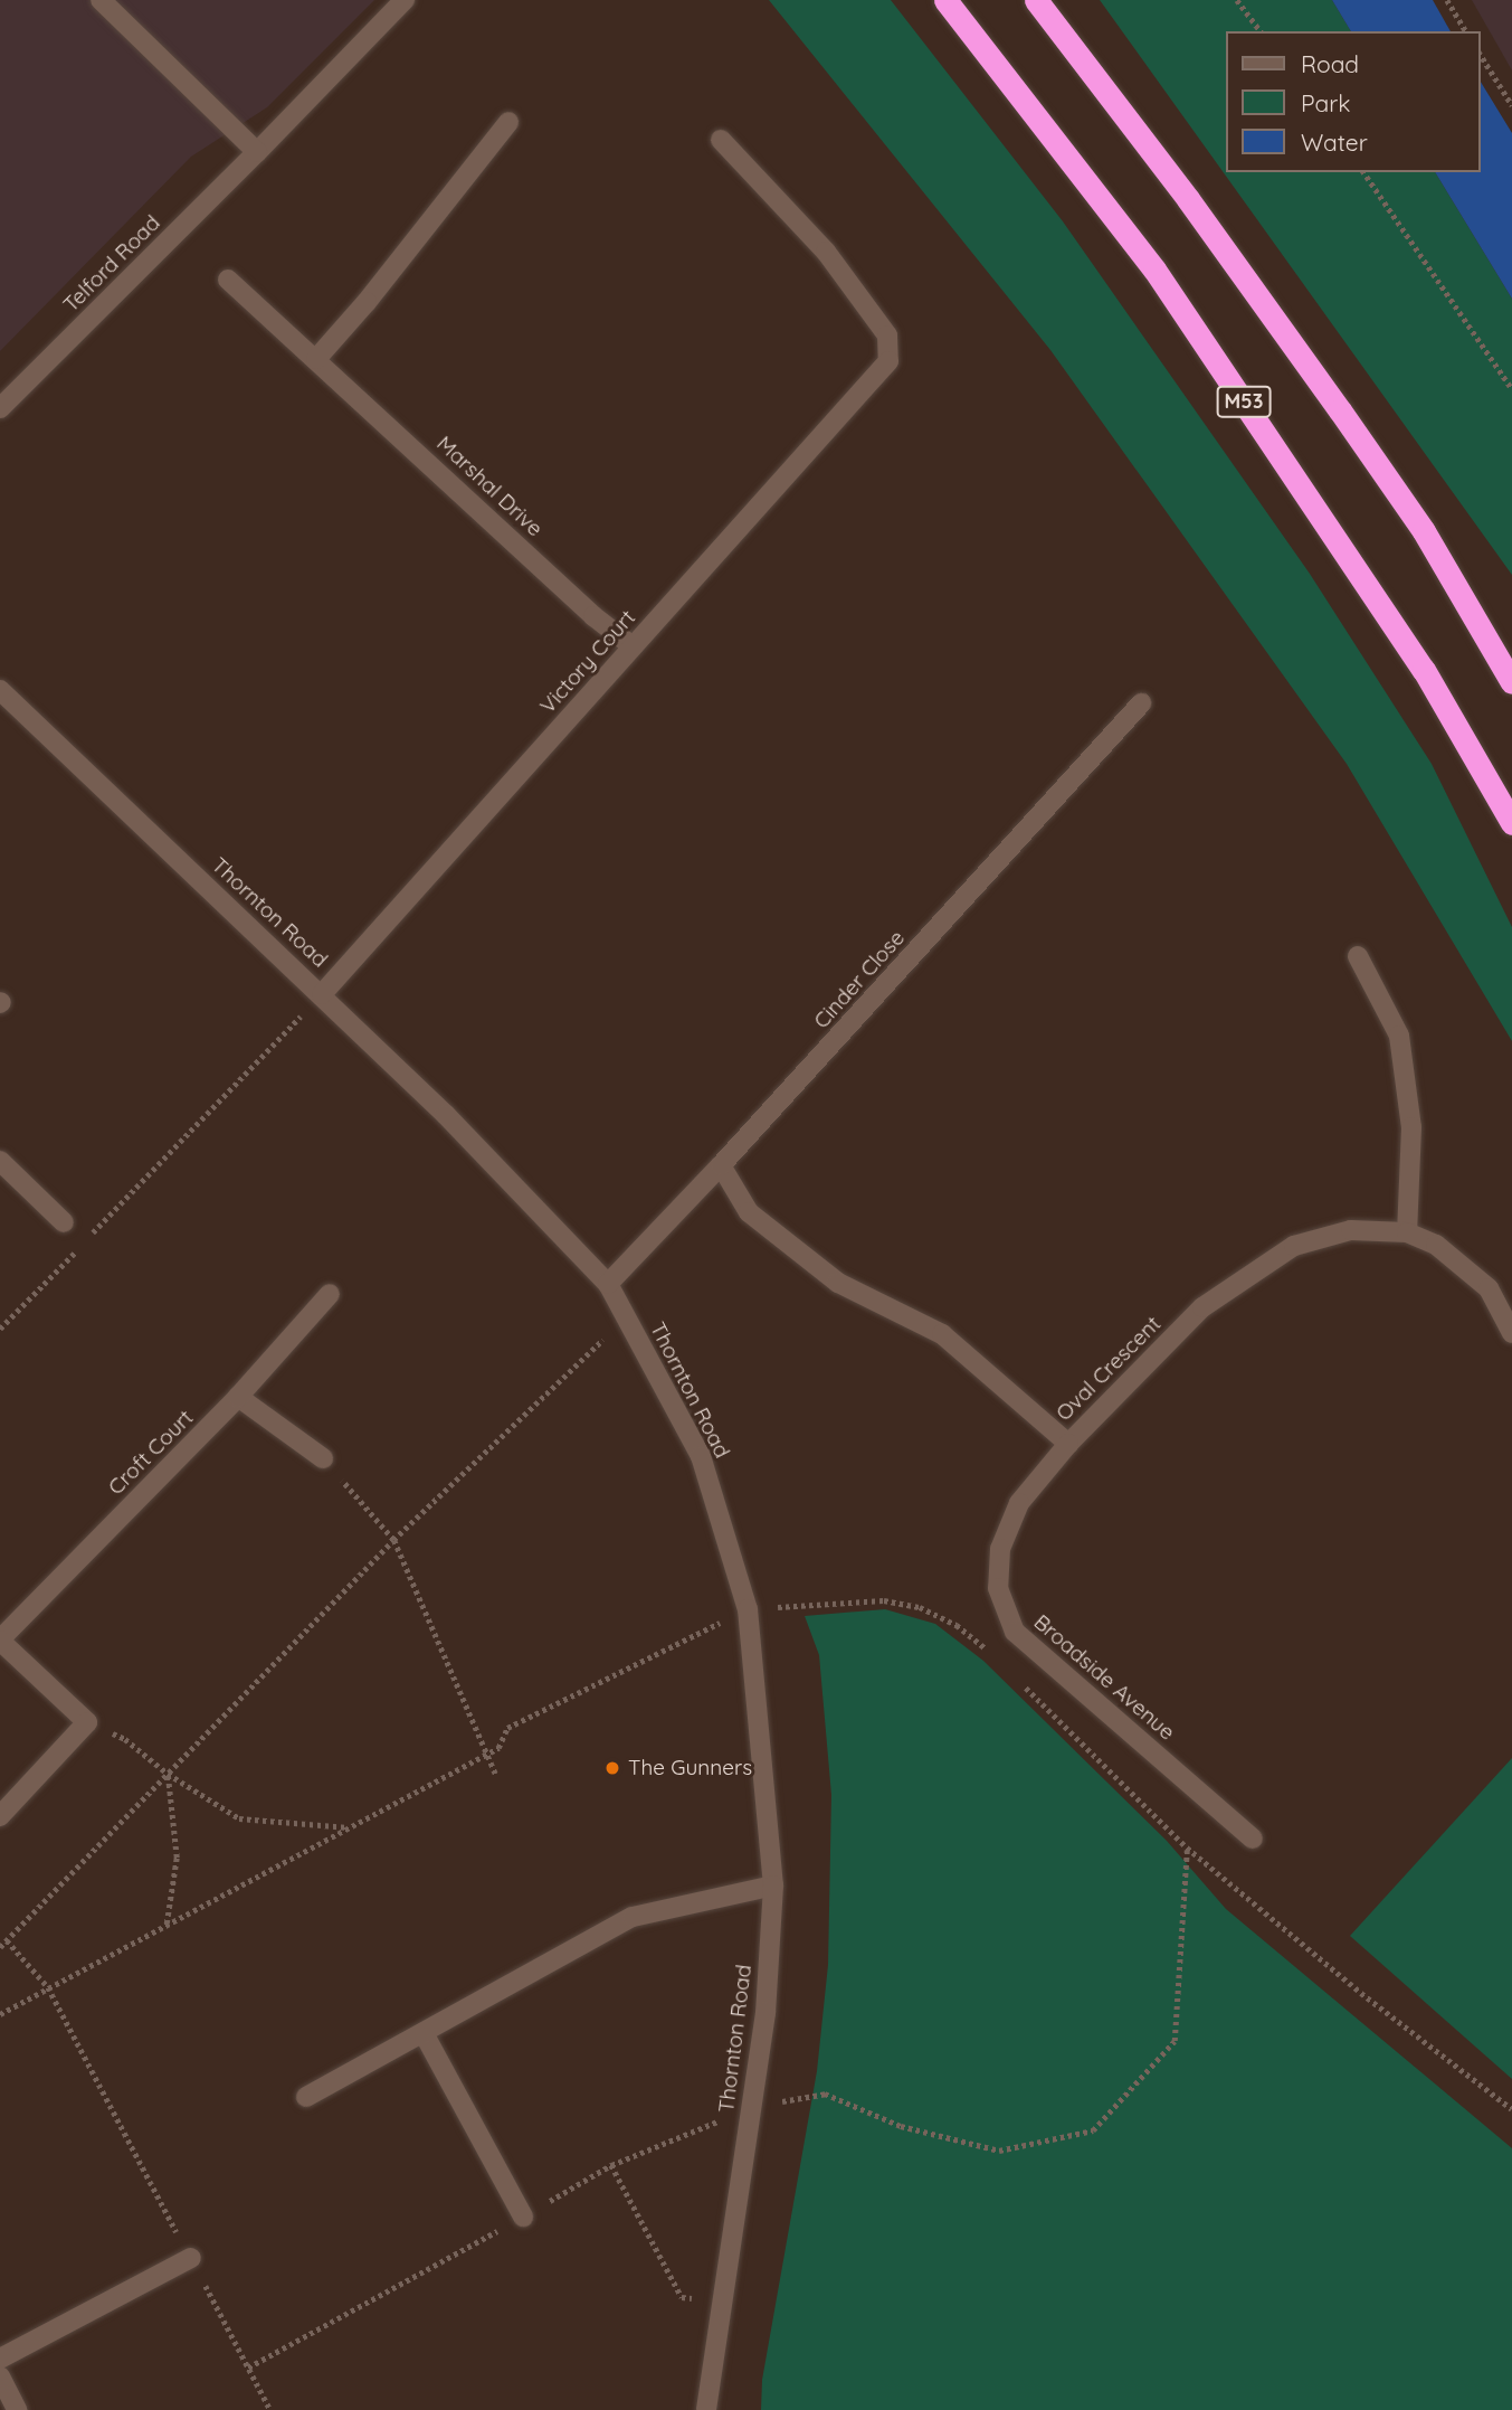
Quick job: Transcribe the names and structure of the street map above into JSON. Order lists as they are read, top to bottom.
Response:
{
  "streets": {
    "highway": ["M53"],
    "street": [
      "Telford Road",
      "Marshal Drive",
      "Victory Court",
      "Thornton Road",
      "Cinder Close",
      "Oval Crescent",
      "Croft Court",
      "Broadside Avenue"
    ]
  },
  "crossings": [
    ["Marshal Drive", "Victory Court"],
    ["Victory Court", "Thornton Road"],
    ["Thornton Road", "Cinder Close"],
    ["Cinder Close", "Oval Crescent"],
    ["Oval Crescent", "Broadside Avenue"]
  ],
  "places": ["The Gunners"],
  "legend": ["Road", "Park", "Water"]
}
